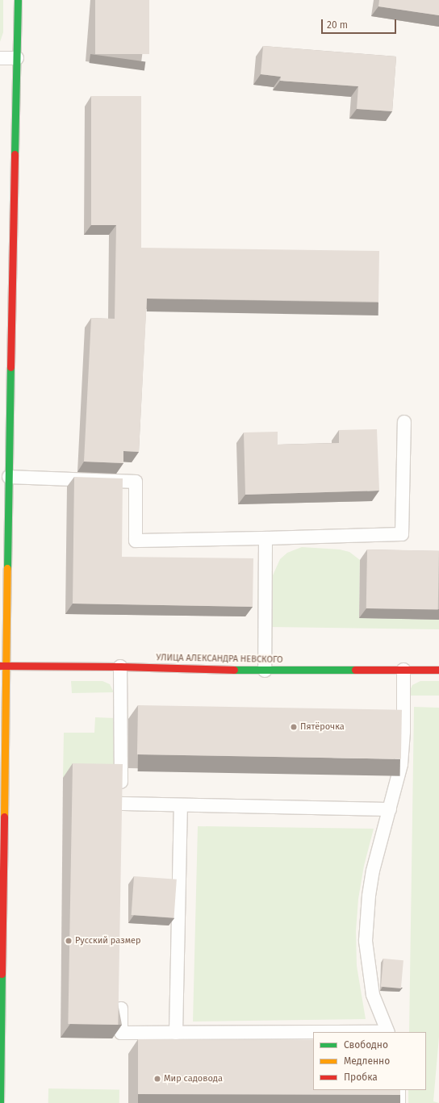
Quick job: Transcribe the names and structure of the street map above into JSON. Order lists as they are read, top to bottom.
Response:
{
  "streets": {
    "street": ["УЛИЦА АЛЕКСАНДРА НЕВСКОГО"]
  },
  "places": ["Пятёрочка", "Русский размер", "Мир садовода"],
  "legend": ["Свободно", "Медленно", "Пробка"],
  "scale_bar": "20 m"
}
